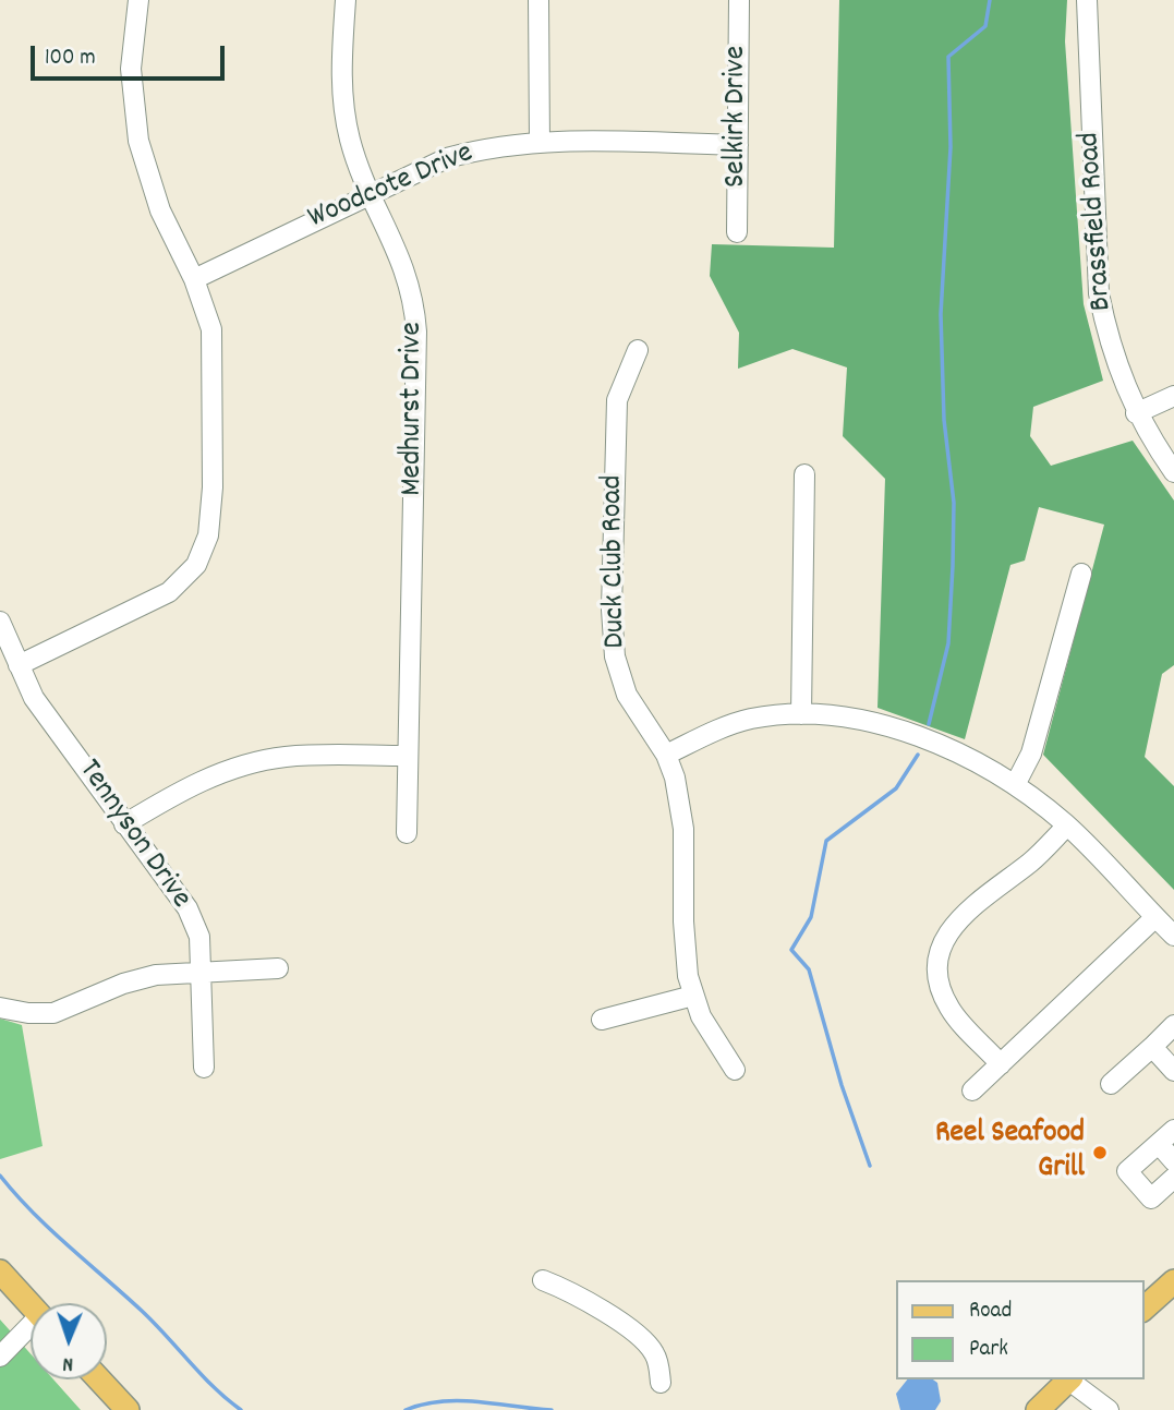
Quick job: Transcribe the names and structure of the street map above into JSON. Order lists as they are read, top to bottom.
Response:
{
  "streets": {
    "street": [
      "Selkirk Drive",
      "Woodcote Drive",
      "Brassfield Road",
      "Medhurst Drive",
      "Duck Club Road",
      "Tennyson Drive"
    ]
  },
  "crossings": [
    ["Selkirk Drive", "Woodcote Drive"],
    ["Woodcote Drive", "Medhurst Drive"]
  ],
  "places": ["Reel Seafood Grill"],
  "legend": ["Road", "Park"],
  "scale_bar": "100 m",
  "north": "bottom"
}
